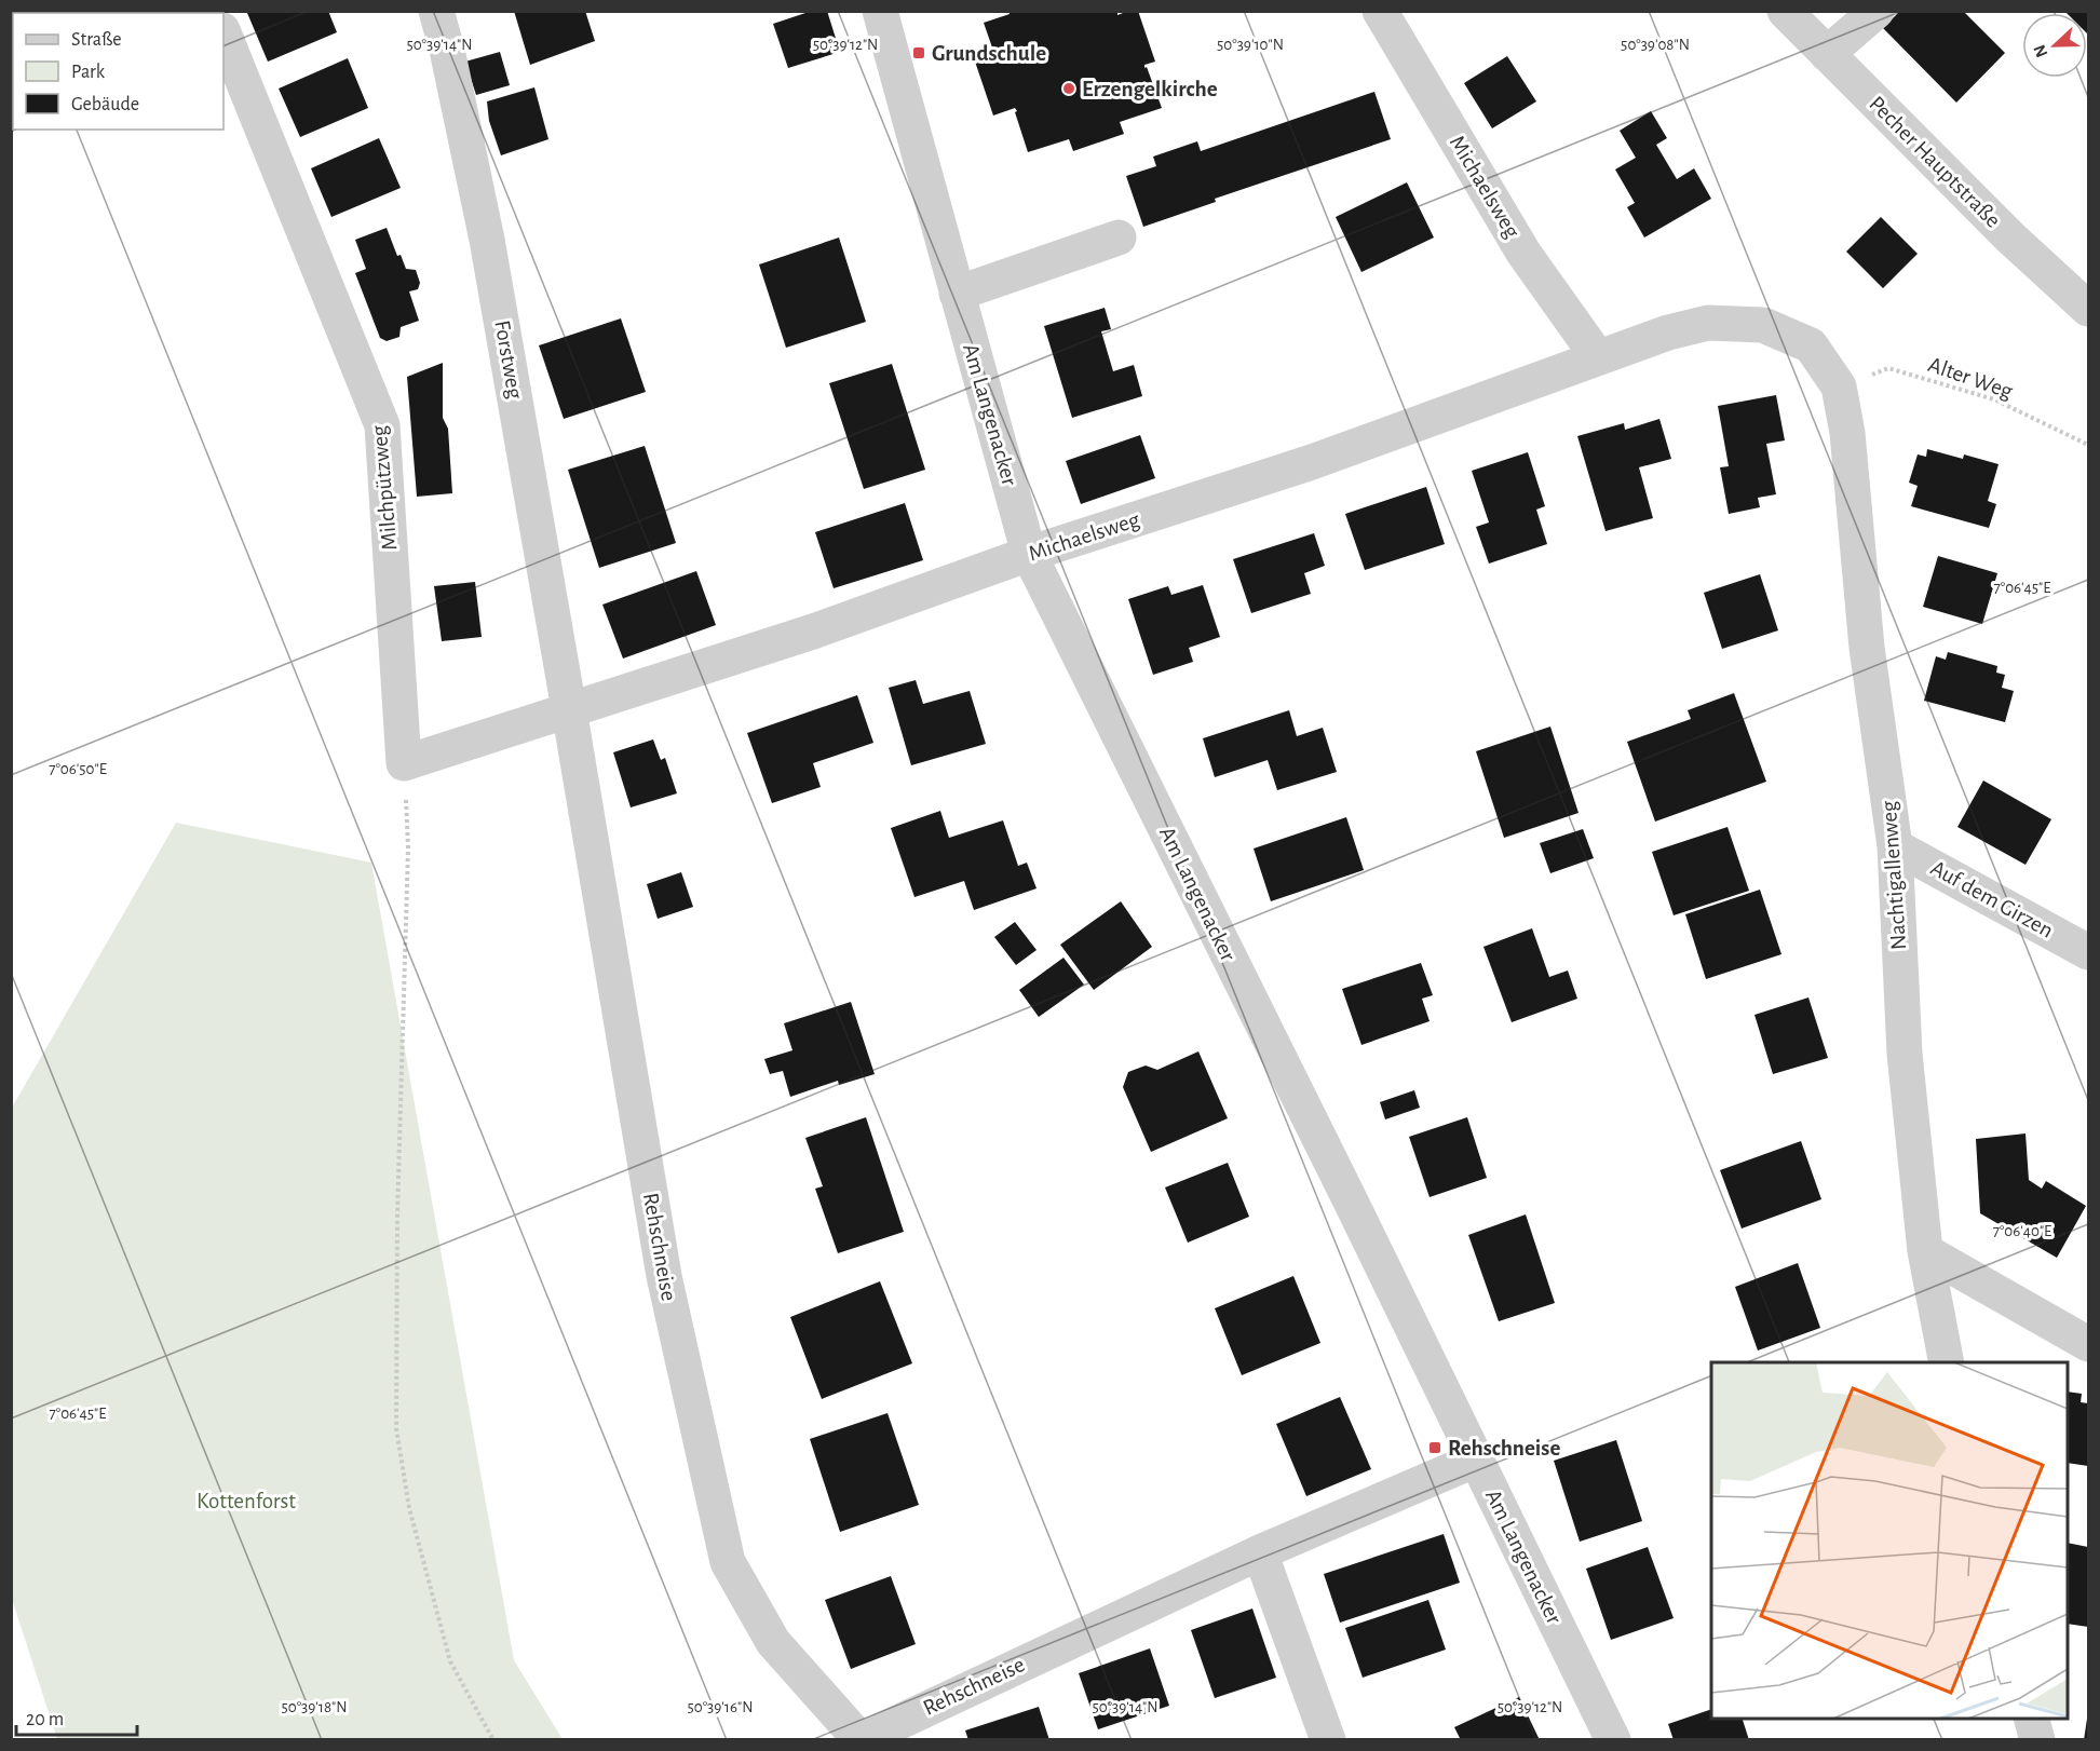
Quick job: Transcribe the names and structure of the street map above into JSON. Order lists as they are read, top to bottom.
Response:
{
  "streets": {
    "street": [
      "Pecher Hauptstraße",
      "Michaelsweg",
      "Forstweg",
      "Am Langenacker",
      "Milchpützweg",
      "Nachtigallenweg",
      "Auf dem Girzen",
      "Rehschneise"
    ],
    "path": ["Alter Weg"]
  },
  "crossings": [
    ["Michaelsweg", "Forstweg"],
    ["Michaelsweg", "Alter Weg"],
    ["Michaelsweg", "Am Langenacker"],
    ["Michaelsweg", "Nachtigallenweg"],
    ["Michaelsweg", "Rehschneise"],
    ["Forstweg", "Rehschneise"],
    ["Alter Weg", "Nachtigallenweg"],
    ["Am Langenacker", "Rehschneise"],
    ["Nachtigallenweg", "Auf dem Girzen"]
  ],
  "parks": ["Kottenforst"],
  "places": {
    "transit": ["Grundschule", "Rehschneise"],
    "other": ["Erzengelkirche"]
  },
  "legend": ["Straße", "Park", "Gebäude"],
  "scale_bar": "20 m",
  "north": "left",
  "coordinates": [
    "50°39'14\"N",
    "50°39'12\"N",
    "50°39'10\"N",
    "50°39'08\"N",
    "7°06'45\"E",
    "7°06'50\"E",
    "7°06'40\"E",
    "50°39'18\"N",
    "50°39'16\"N"
  ]
}
